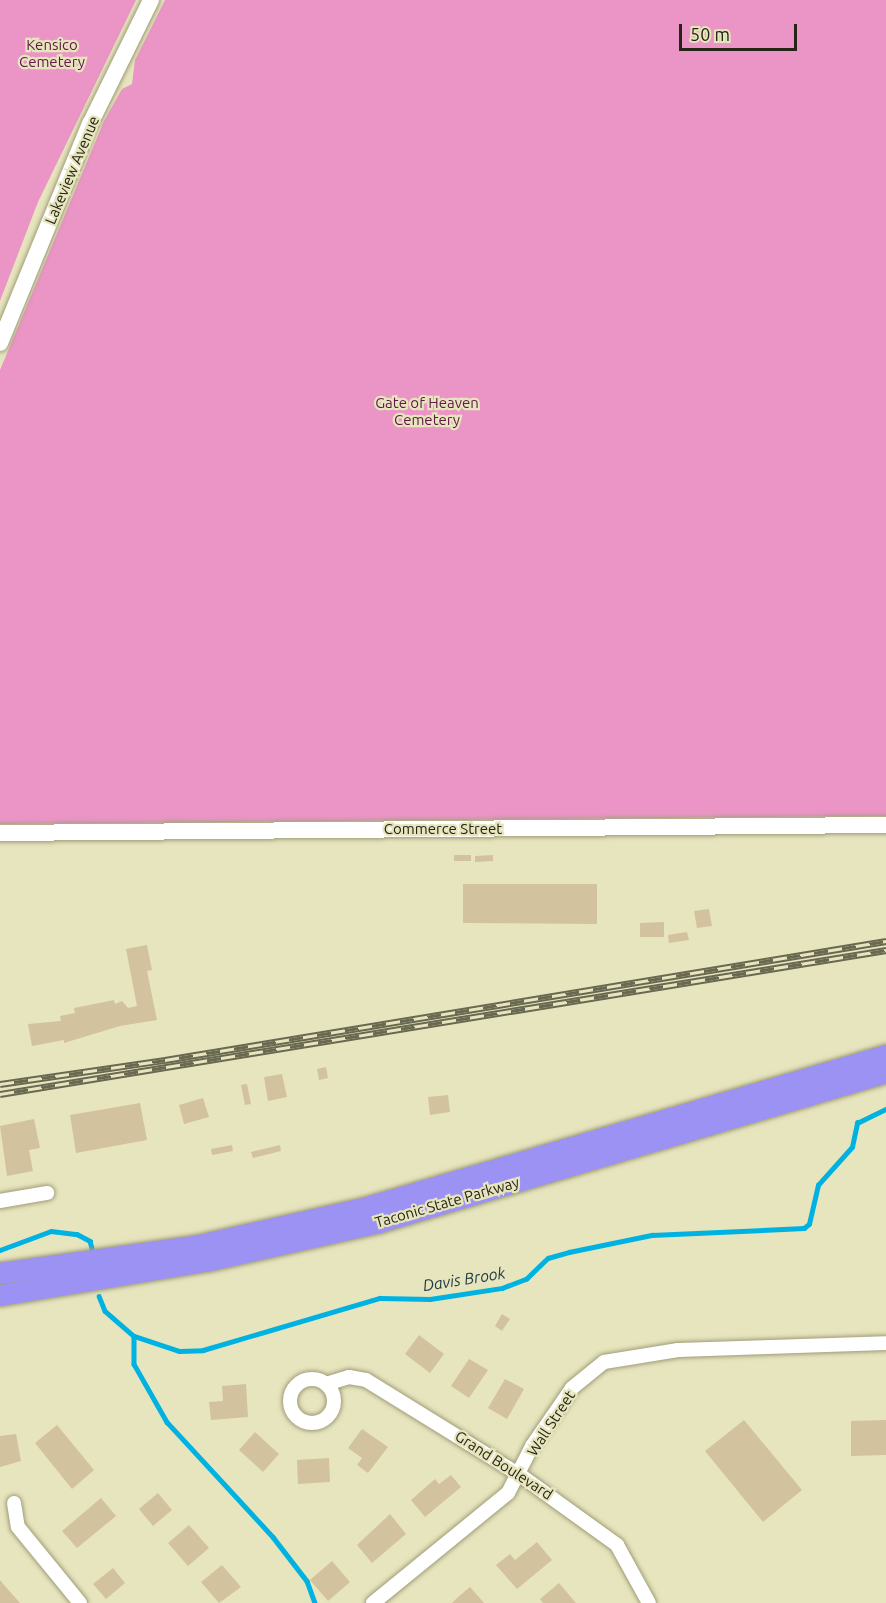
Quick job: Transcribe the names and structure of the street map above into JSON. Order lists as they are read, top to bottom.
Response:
{
  "streets": {
    "highway": ["Taconic State Parkway"],
    "street": [
      "Lakeview Avenue",
      "Commerce Street",
      "Wall Street",
      "Grand Boulevard"
    ]
  },
  "crossings": [
    ["Wall Street", "Grand Boulevard"]
  ],
  "water": ["Davis Brook"],
  "parks": ["Kensico Cemetery", "Gate of Heaven Cemetery"],
  "scale_bar": "50 m"
}
